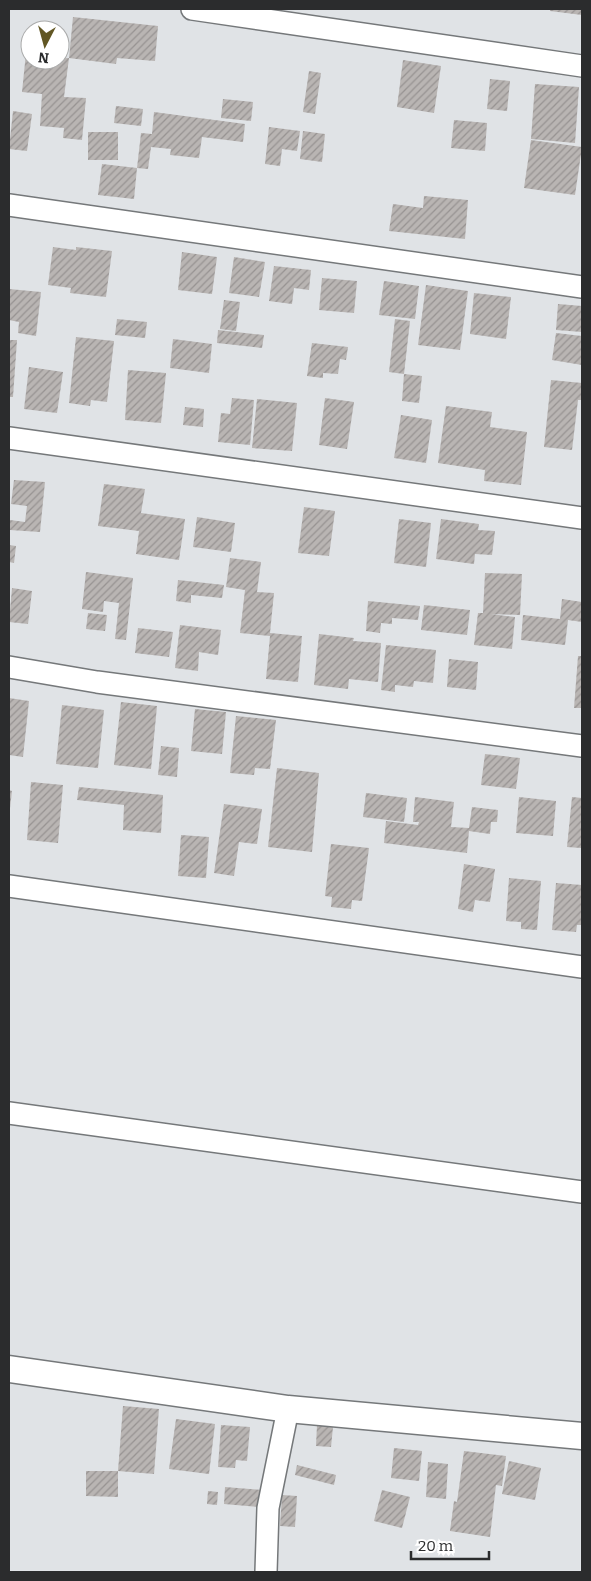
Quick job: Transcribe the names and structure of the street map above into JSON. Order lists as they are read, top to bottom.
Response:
{
  "scale_bar": "20 m",
  "north": "bottom"
}
